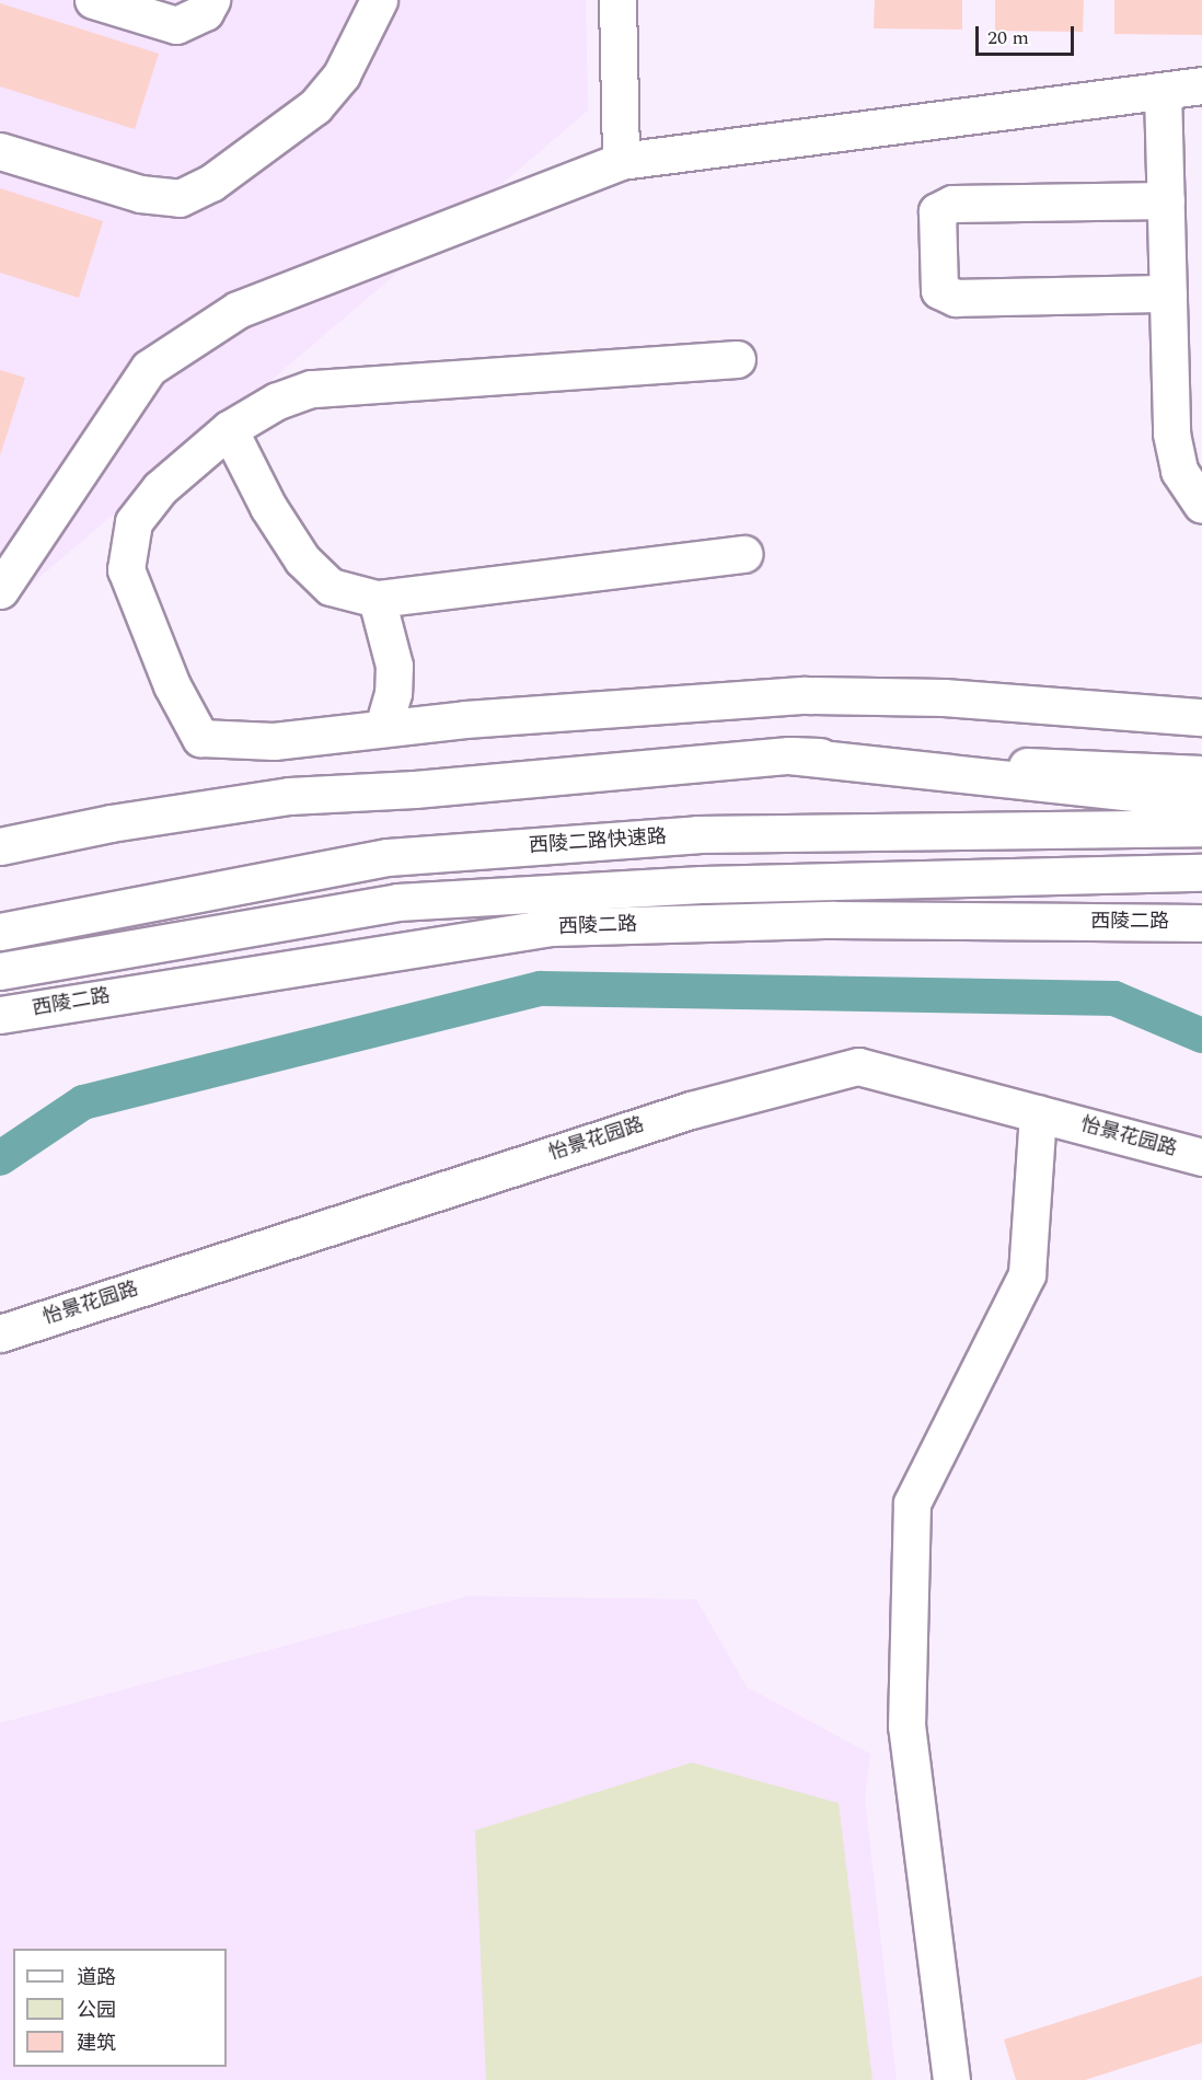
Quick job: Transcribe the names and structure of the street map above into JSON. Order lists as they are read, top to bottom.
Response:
{
  "streets": {
    "main road": ["西陵二路快速路", "西陵二路", "怡景花园路"]
  },
  "legend": ["道路", "公园", "建筑"],
  "scale_bar": "20 m"
}
